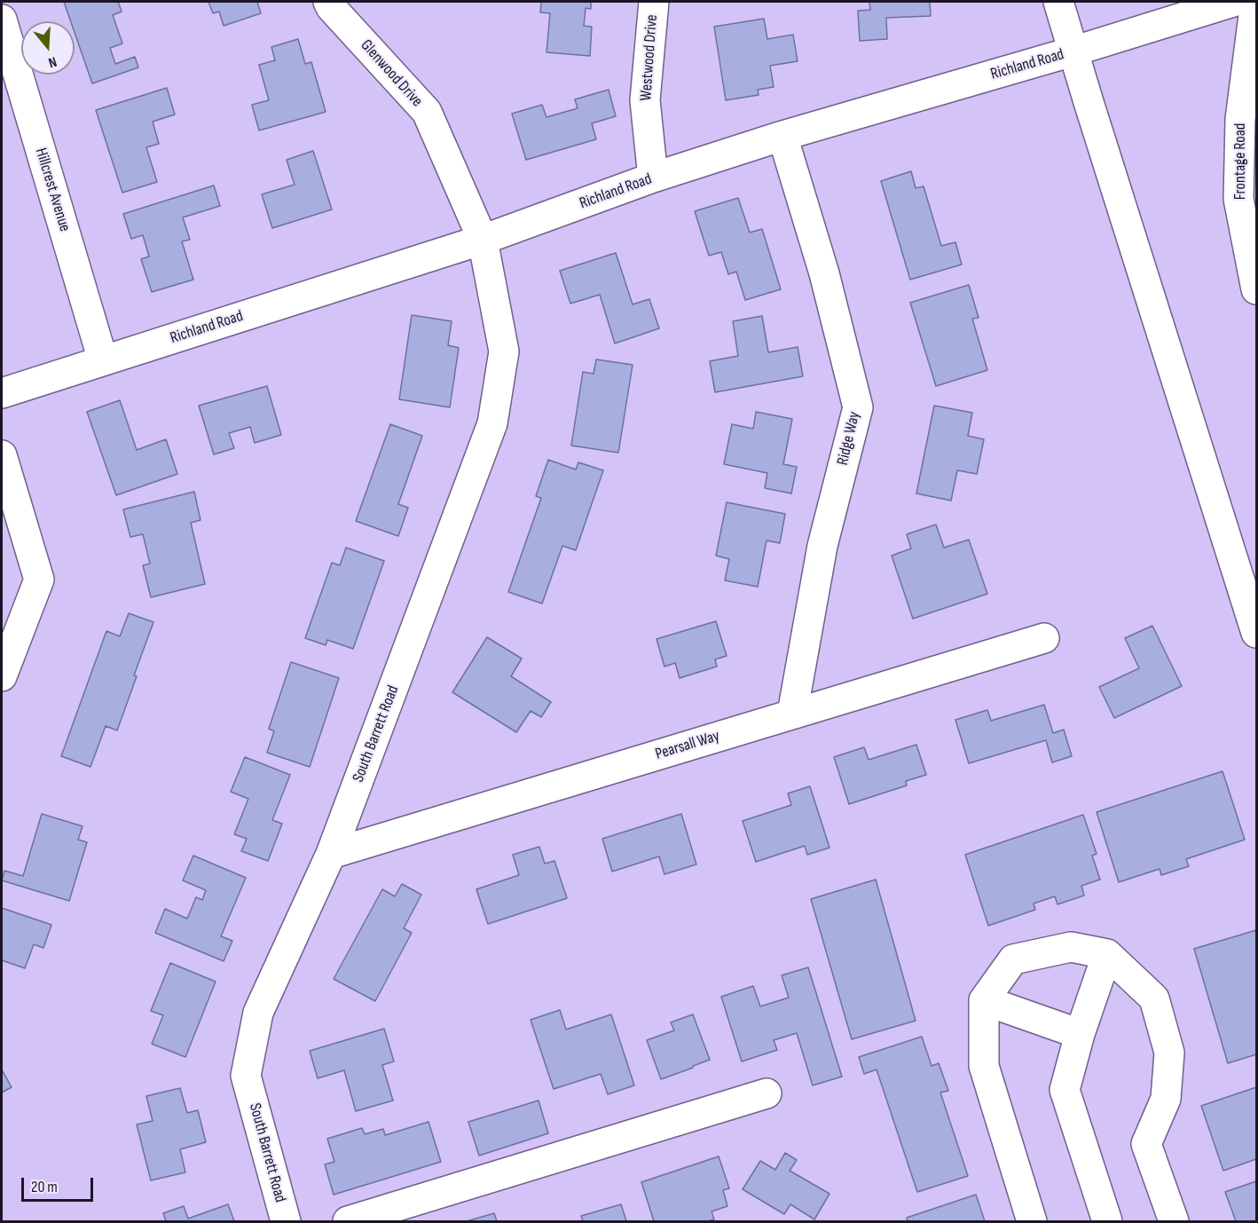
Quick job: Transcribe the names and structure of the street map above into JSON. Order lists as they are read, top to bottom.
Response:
{
  "streets": {
    "main road": [
      "Westwood Drive",
      "Richland Road",
      "Glenwood Drive",
      "Frontage Road",
      "Hillcrest Avenue",
      "Ridge Way",
      "South Barrett Road",
      "Pearsall Way"
    ]
  },
  "crossings": [
    ["Westwood Drive", "Richland Road"],
    ["Richland Road", "Glenwood Drive"],
    ["Richland Road", "Hillcrest Avenue"],
    ["Richland Road", "Ridge Way"],
    ["Richland Road", "South Barrett Road"],
    ["Glenwood Drive", "South Barrett Road"],
    ["Ridge Way", "Pearsall Way"],
    ["South Barrett Road", "Pearsall Way"]
  ],
  "scale_bar": "20 m",
  "north": "bottom"
}
